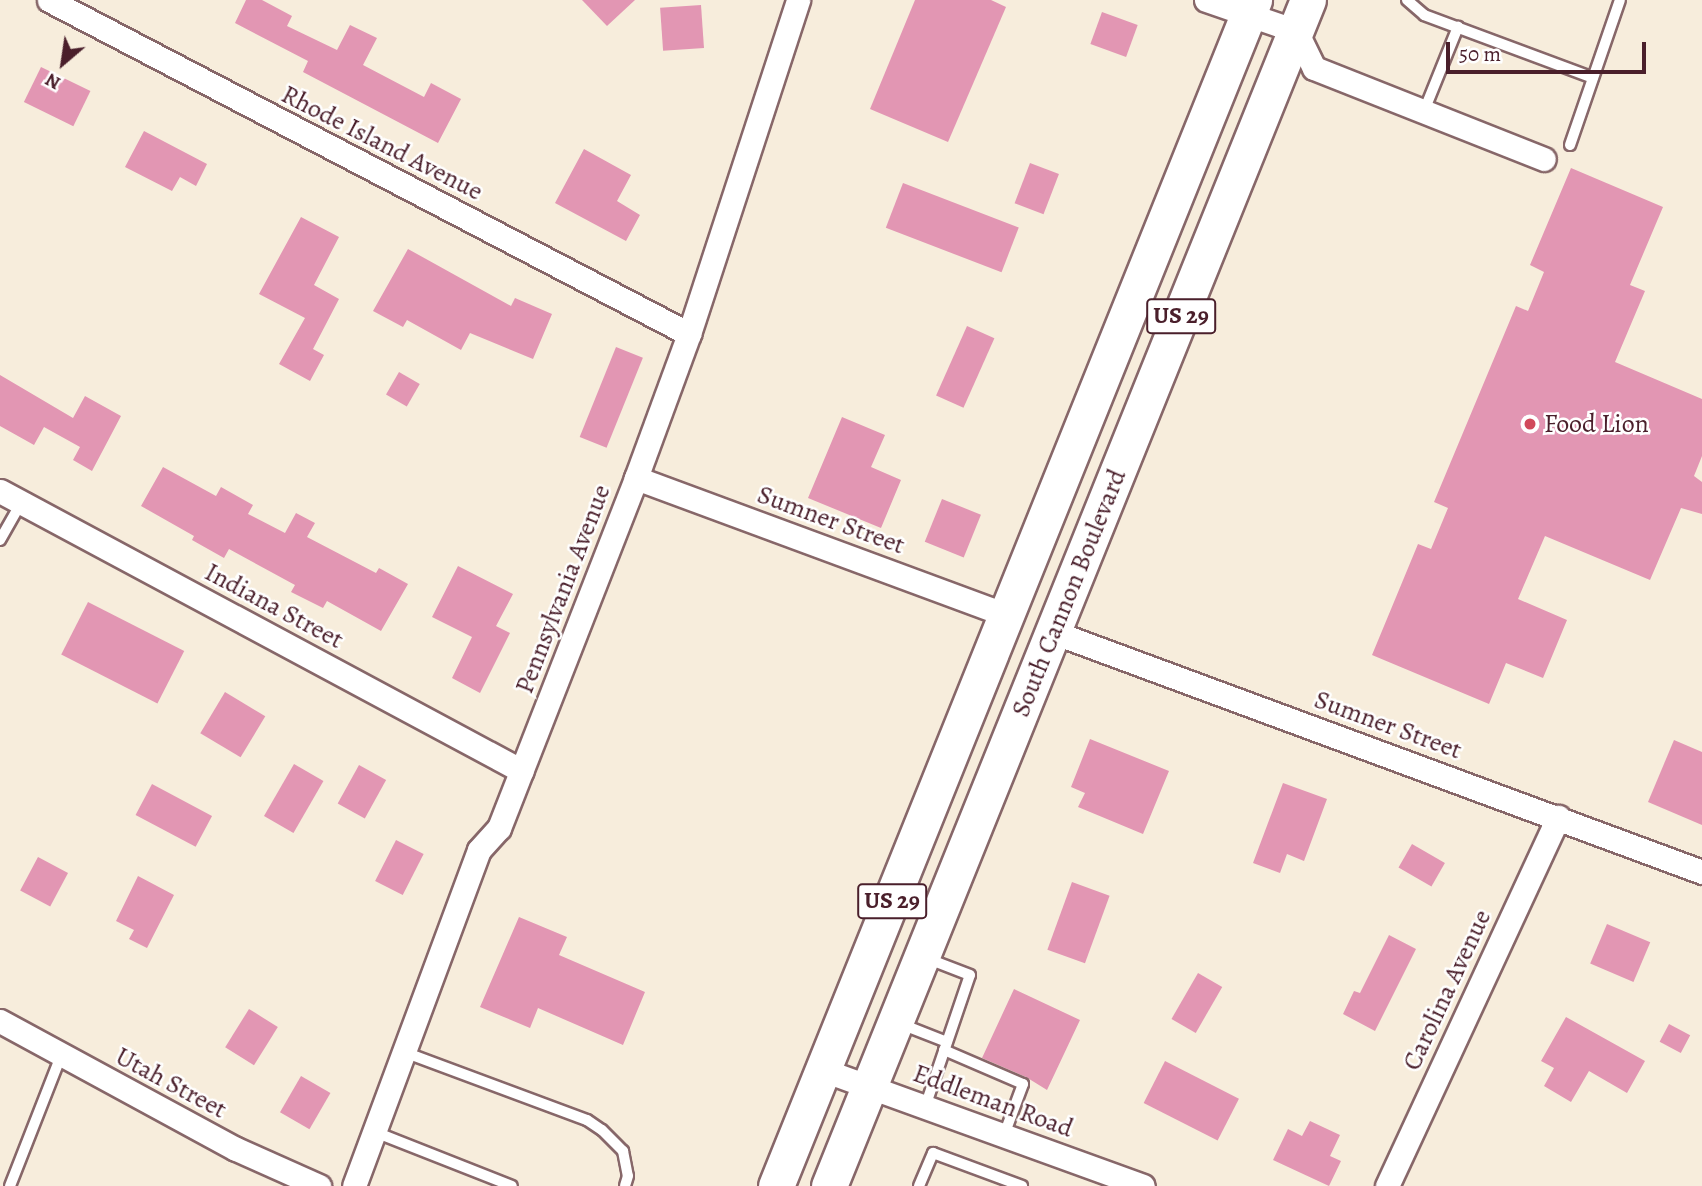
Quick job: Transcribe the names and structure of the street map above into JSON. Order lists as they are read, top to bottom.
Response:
{
  "streets": {
    "main road": ["US 29", "South Cannon Boulevard"],
    "street": [
      "Rhode Island Avenue",
      "Sumner Street",
      "Pennsylvania Avenue",
      "Indiana Street",
      "Carolina Avenue",
      "Utah Street",
      "Eddleman Road"
    ]
  },
  "crossings": [
    ["Rhode Island Avenue", "Pennsylvania Avenue"],
    ["Sumner Street", "Pennsylvania Avenue"],
    ["Sumner Street", "South Cannon Boulevard"],
    ["Sumner Street", "Carolina Avenue"],
    ["Pennsylvania Avenue", "Indiana Street"],
    ["South Cannon Boulevard", "Eddleman Road"]
  ],
  "places": ["Food Lion"],
  "scale_bar": "50 m",
  "north": "bottom left"
}
